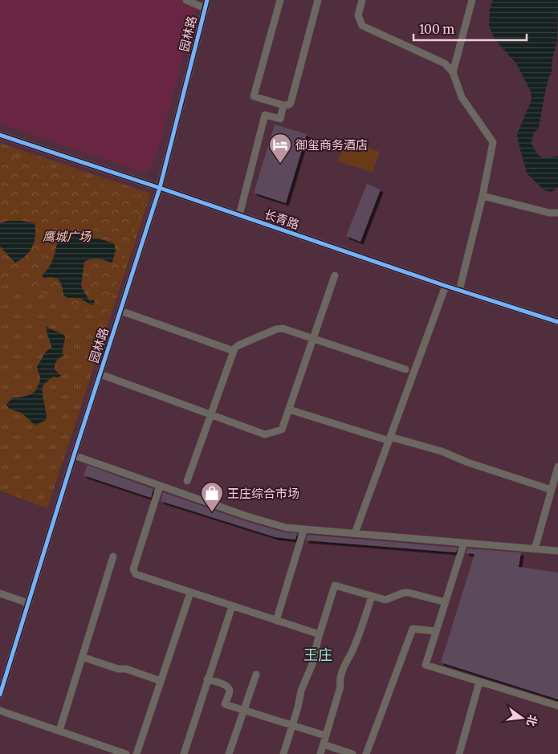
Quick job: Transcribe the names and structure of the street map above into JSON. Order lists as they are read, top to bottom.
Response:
{
  "streets": {
    "street": ["园林路", "长青路"]
  },
  "crossings": [
    ["园林路", "长青路"]
  ],
  "districts": ["王庄"],
  "parks": ["鹰城广场"],
  "places": {
    "hotel": ["御玺商务酒店"],
    "shop": ["王庄综合市场"]
  },
  "scale_bar": "100 m",
  "north": "right"
}
